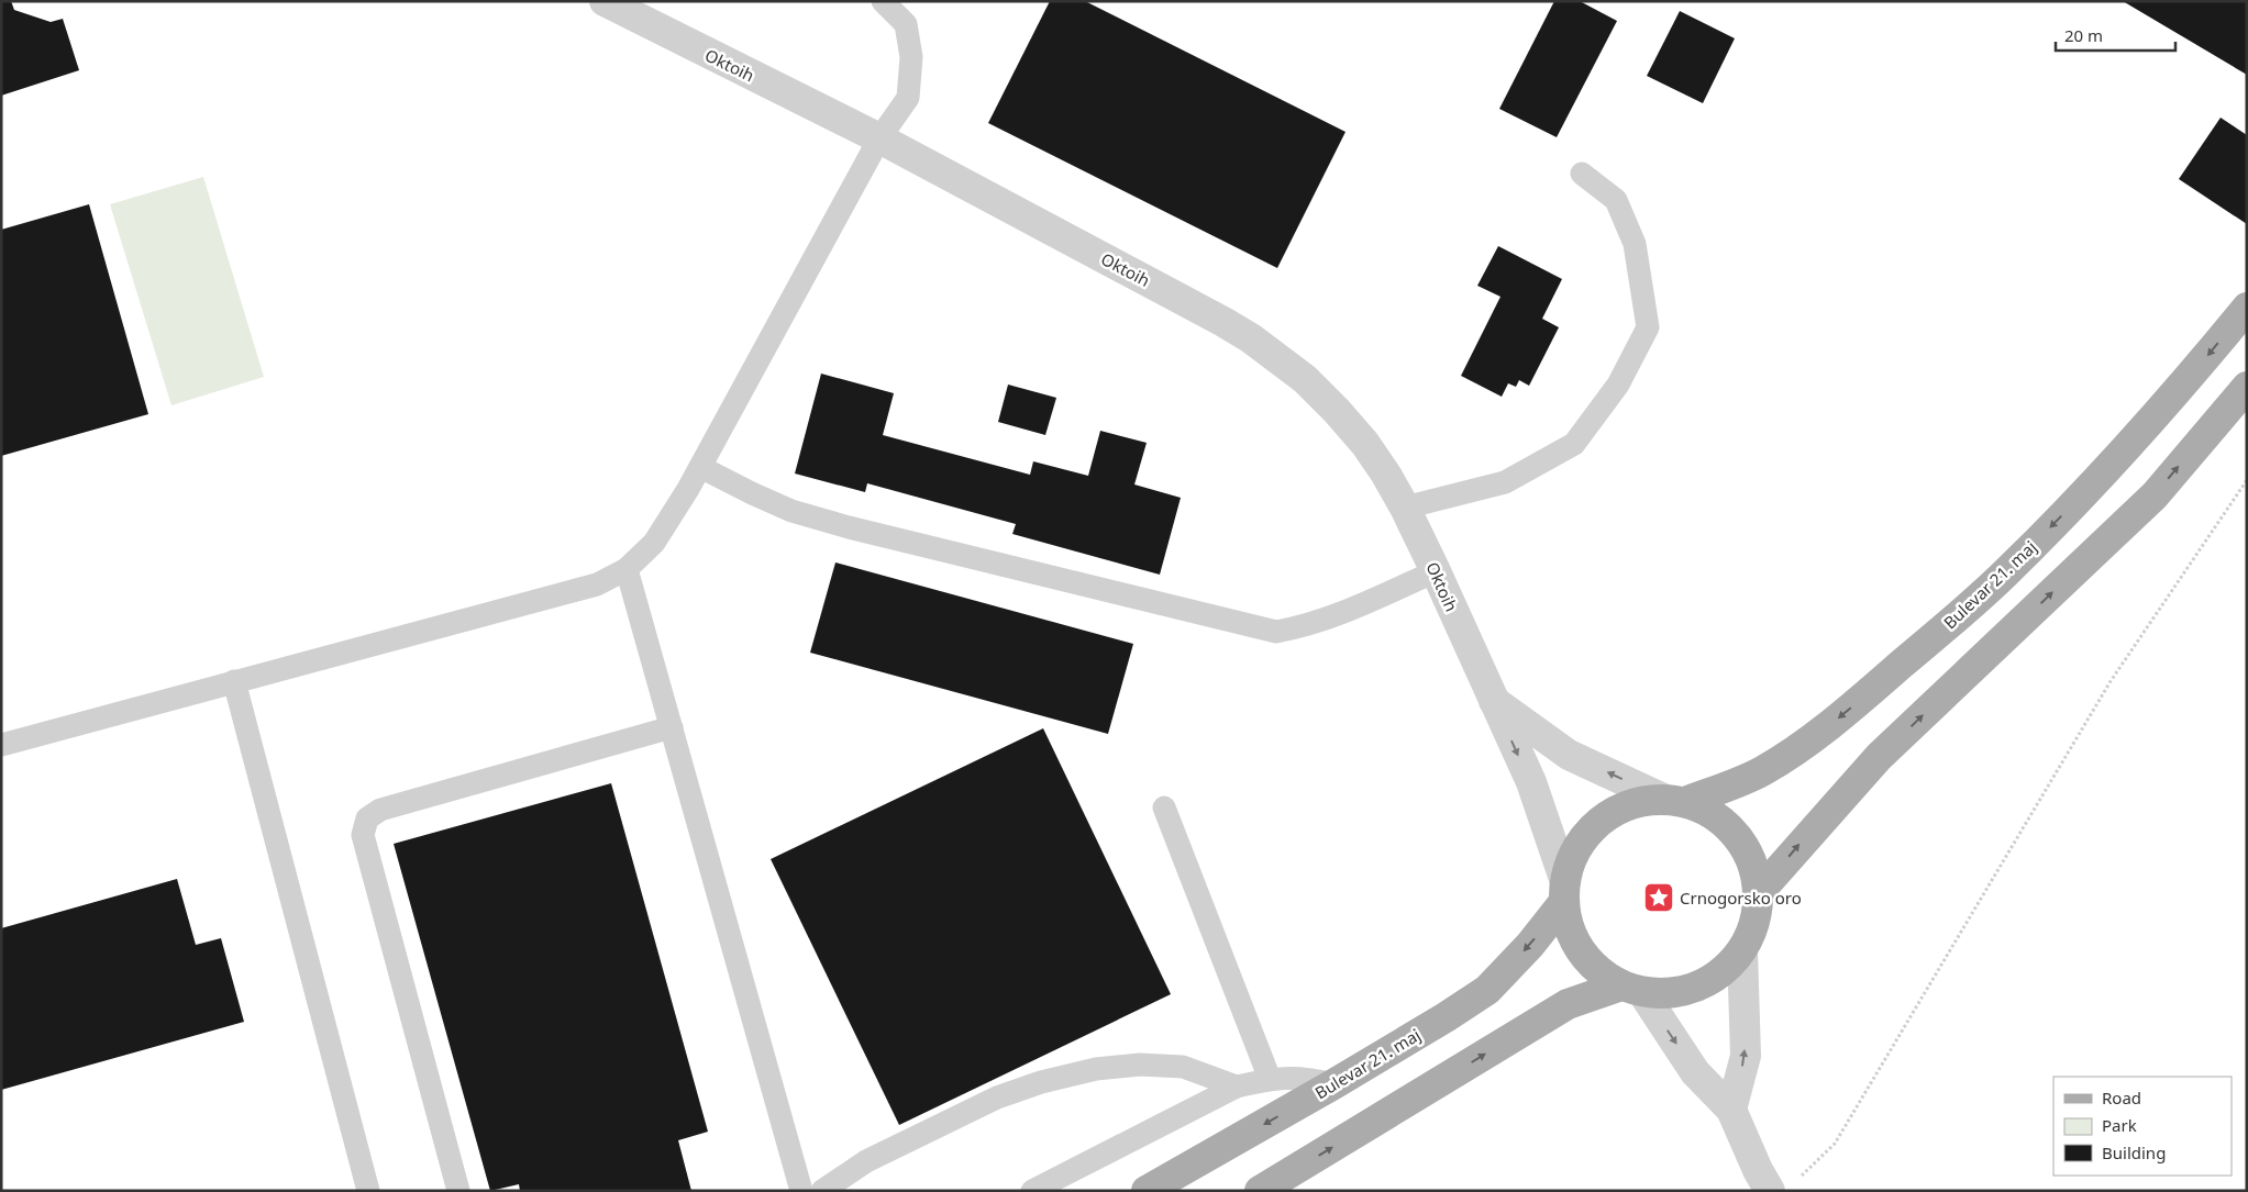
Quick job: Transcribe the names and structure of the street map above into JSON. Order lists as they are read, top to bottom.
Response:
{
  "streets": {
    "main road": ["Bulevar 21. maj"],
    "street": ["Oktoih"]
  },
  "crossings": [
    ["Oktoih", "Bulevar 21. maj"]
  ],
  "places": {
    "place": ["Crnogorsko oro"]
  },
  "legend": ["Road", "Park", "Building"],
  "scale_bar": "20 m"
}
